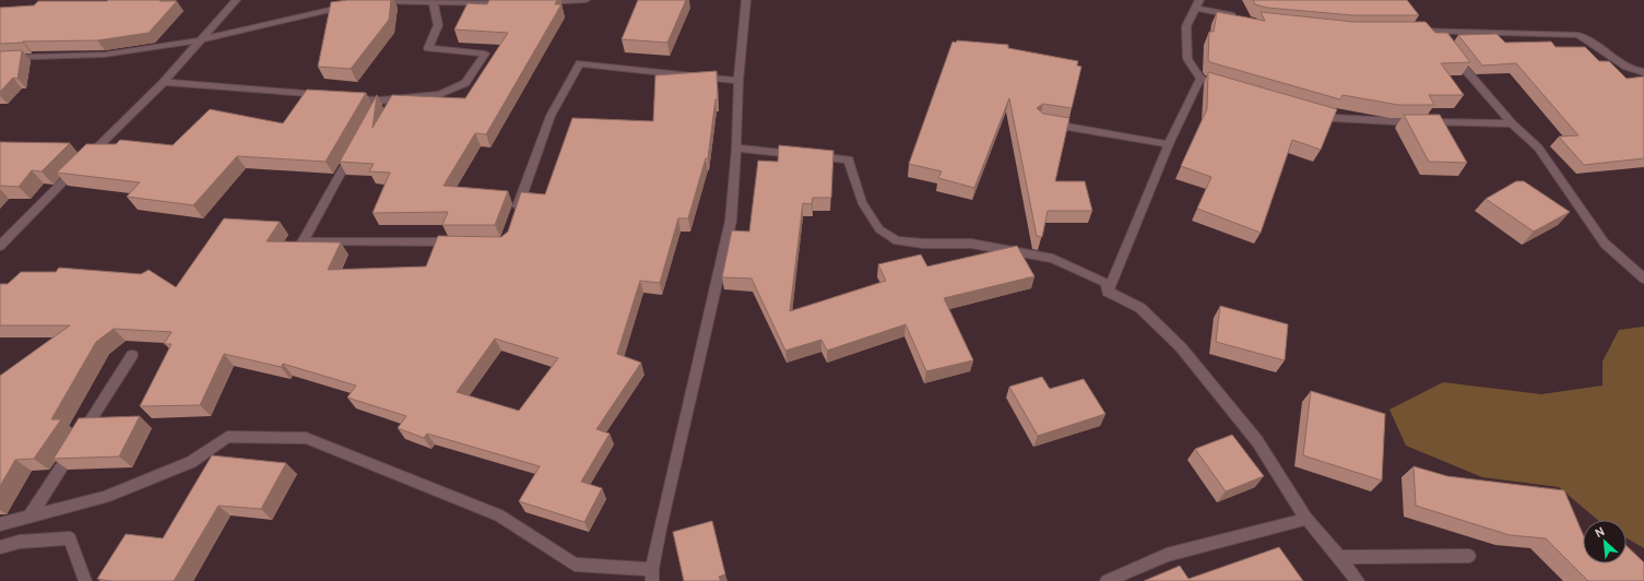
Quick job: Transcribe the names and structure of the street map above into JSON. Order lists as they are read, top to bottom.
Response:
{
  "north": "top left"
}
